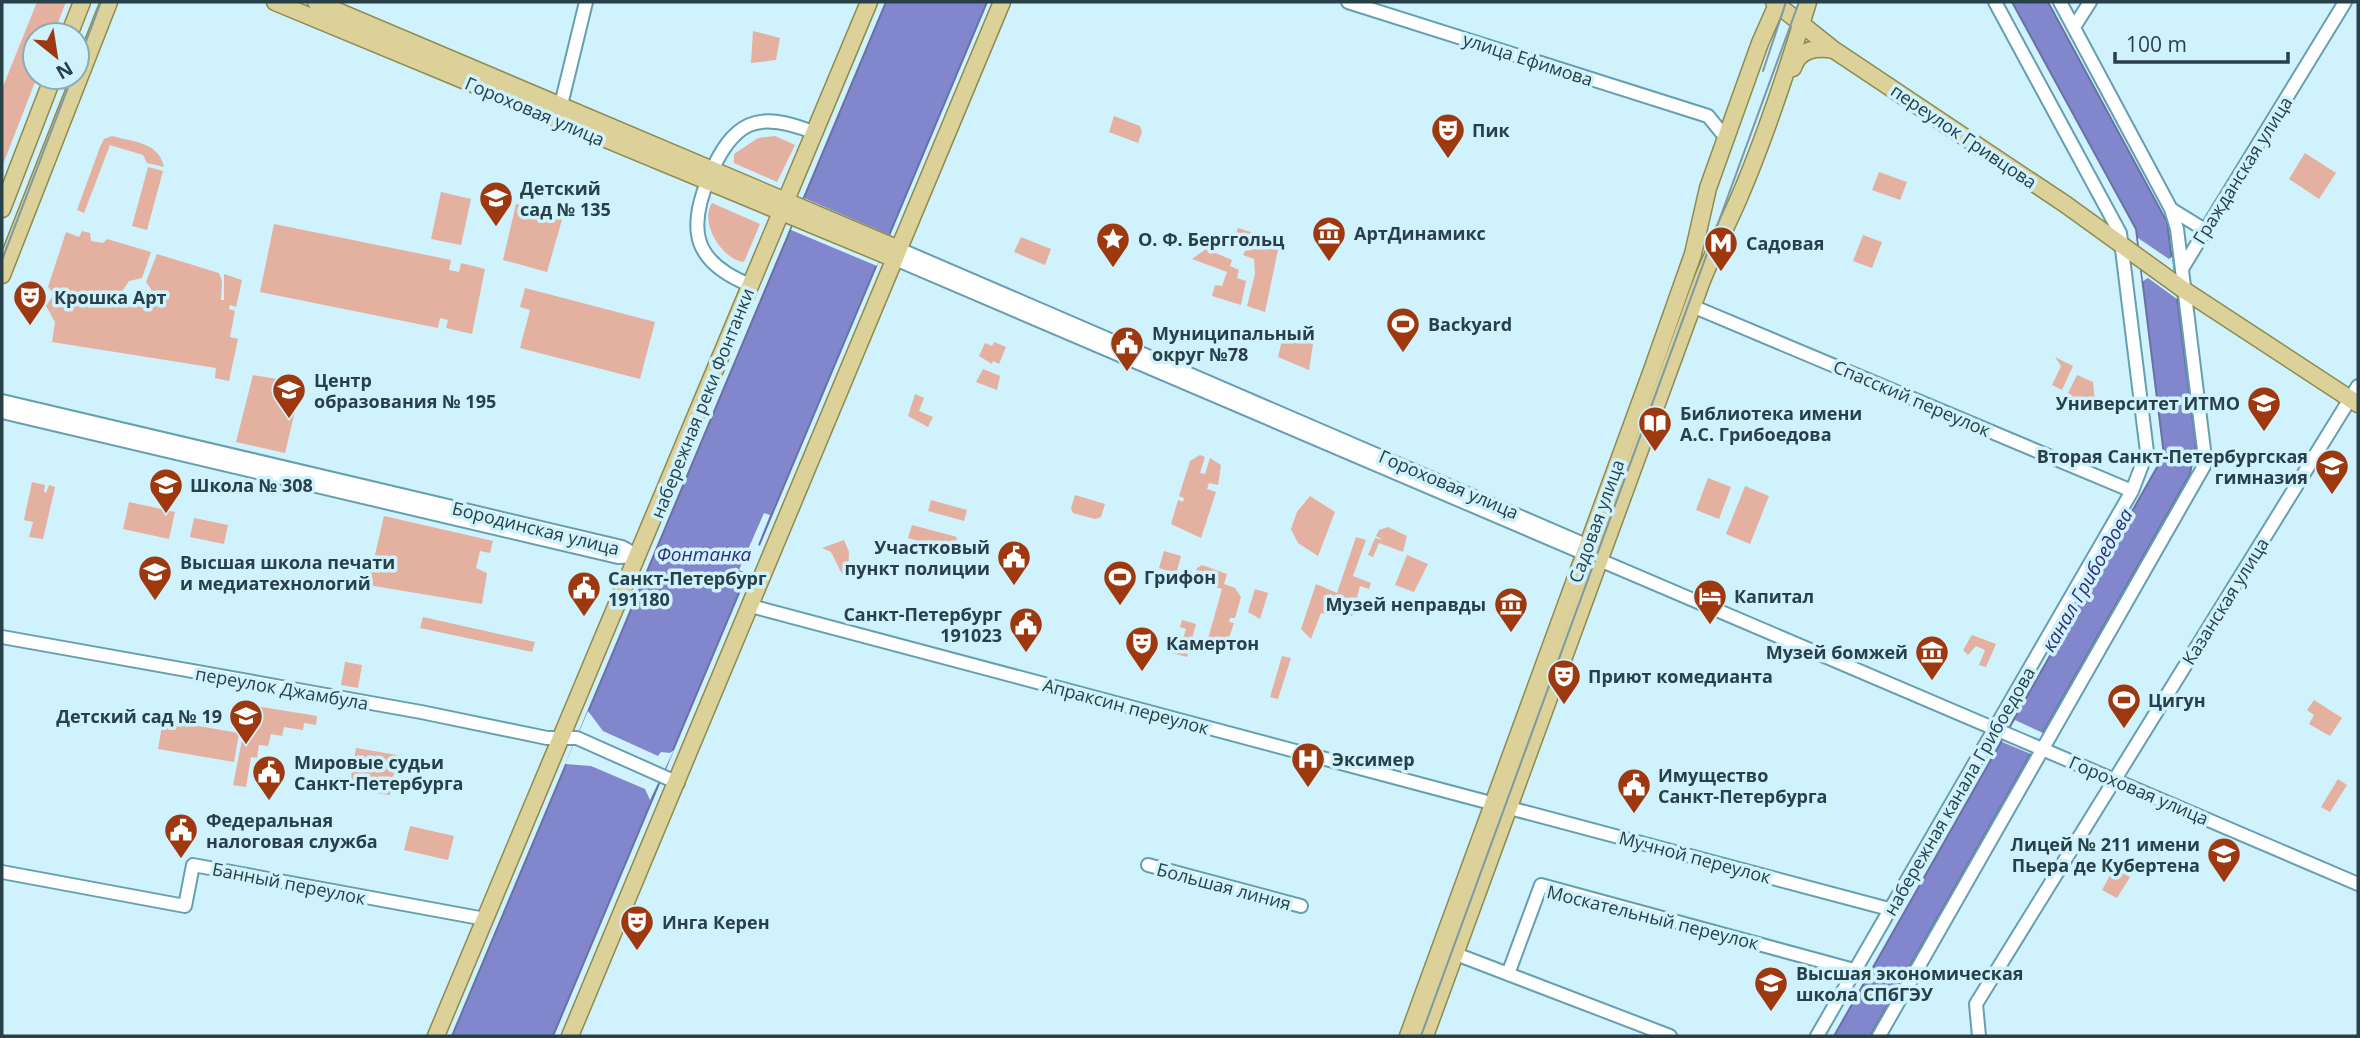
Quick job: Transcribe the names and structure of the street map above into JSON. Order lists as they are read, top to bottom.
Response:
{
  "streets": {
    "main road": [
      "Гороховая улица",
      "переулок Гривцова",
      "набережная реки Фонтанки",
      "Садовая улица"
    ],
    "street": [
      "улица Ефимова",
      "Гражданская улица",
      "Спасский переулок",
      "Бородинская улица",
      "Казанская улица",
      "переулок Джамбула",
      "Апраксин переулок",
      "набережная канала Грибоедова",
      "Мучной переулок",
      "Банный переулок",
      "Большая линия",
      "Москательный переулок"
    ]
  },
  "crossings": [
    ["Гороховая улица", "набережная реки Фонтанки"],
    ["Гороховая улица", "Садовая улица"],
    ["Гороховая улица", "Казанская улица"],
    ["Гороховая улица", "набережная канала Грибоедова"],
    ["переулок Гривцова", "Гражданская улица"],
    ["переулок Гривцова", "Садовая улица"],
    ["переулок Гривцова", "набережная канала Грибоедова"],
    ["Спасский переулок", "Садовая улица"],
    ["Спасский переулок", "набережная канала Грибоедова"],
    ["набережная реки Фонтанки", "Бородинская улица"],
    ["набережная реки Фонтанки", "переулок Джамбула"],
    ["набережная реки Фонтанки", "Банный переулок"],
    ["Садовая улица", "Апраксин переулок"],
    ["Садовая улица", "Мучной переулок"],
    ["Апраксин переулок", "Мучной переулок"],
    ["набережная канала Грибоедова", "Мучной переулок"],
    ["набережная канала Грибоедова", "Москательный переулок"]
  ],
  "water": ["Фонтанка", "канал Грибоедова"],
  "places": {
    "theatre": [
      "Пик",
      "Крошка Арт",
      "Камертон",
      "Приют комедианта",
      "Инга Керен"
    ],
    "school or university": [
      "Детский сад № 135",
      "Центр образования № 195",
      "Университет ИТМО",
      "Вторая Санкт-Петербургская гимназия",
      "Школа № 308",
      "Высшая школа печати и медиатехнологий",
      "Детский сад № 19",
      "Лицей № 211 имени Пьера де Кубертена",
      "Высшая экономическая школа СПбГЭУ"
    ],
    "museum": ["АртДинамикс", "Музей неправды", "Музей бомжей"],
    "place": ["О. Ф. Берггольц"],
    "metro station": ["Садовая"],
    "sports": ["Backyard", "Грифон", "Цигун"],
    "public building": [
      "Муниципальный округ №78",
      "Участковый пункт полиции",
      "Санкт-Петербург 191180",
      "Санкт-Петербург 191023",
      "Мировые судьи Санкт-Петербурга",
      "Имущество Санкт-Петербурга",
      "Федеральная налоговая служба"
    ],
    "library": ["Библиотека имени А.С. Грибоедова"],
    "hotel": ["Капитал"],
    "hospital": ["Эксимер"]
  },
  "scale_bar": "100 m",
  "north": "bottom right"
}
